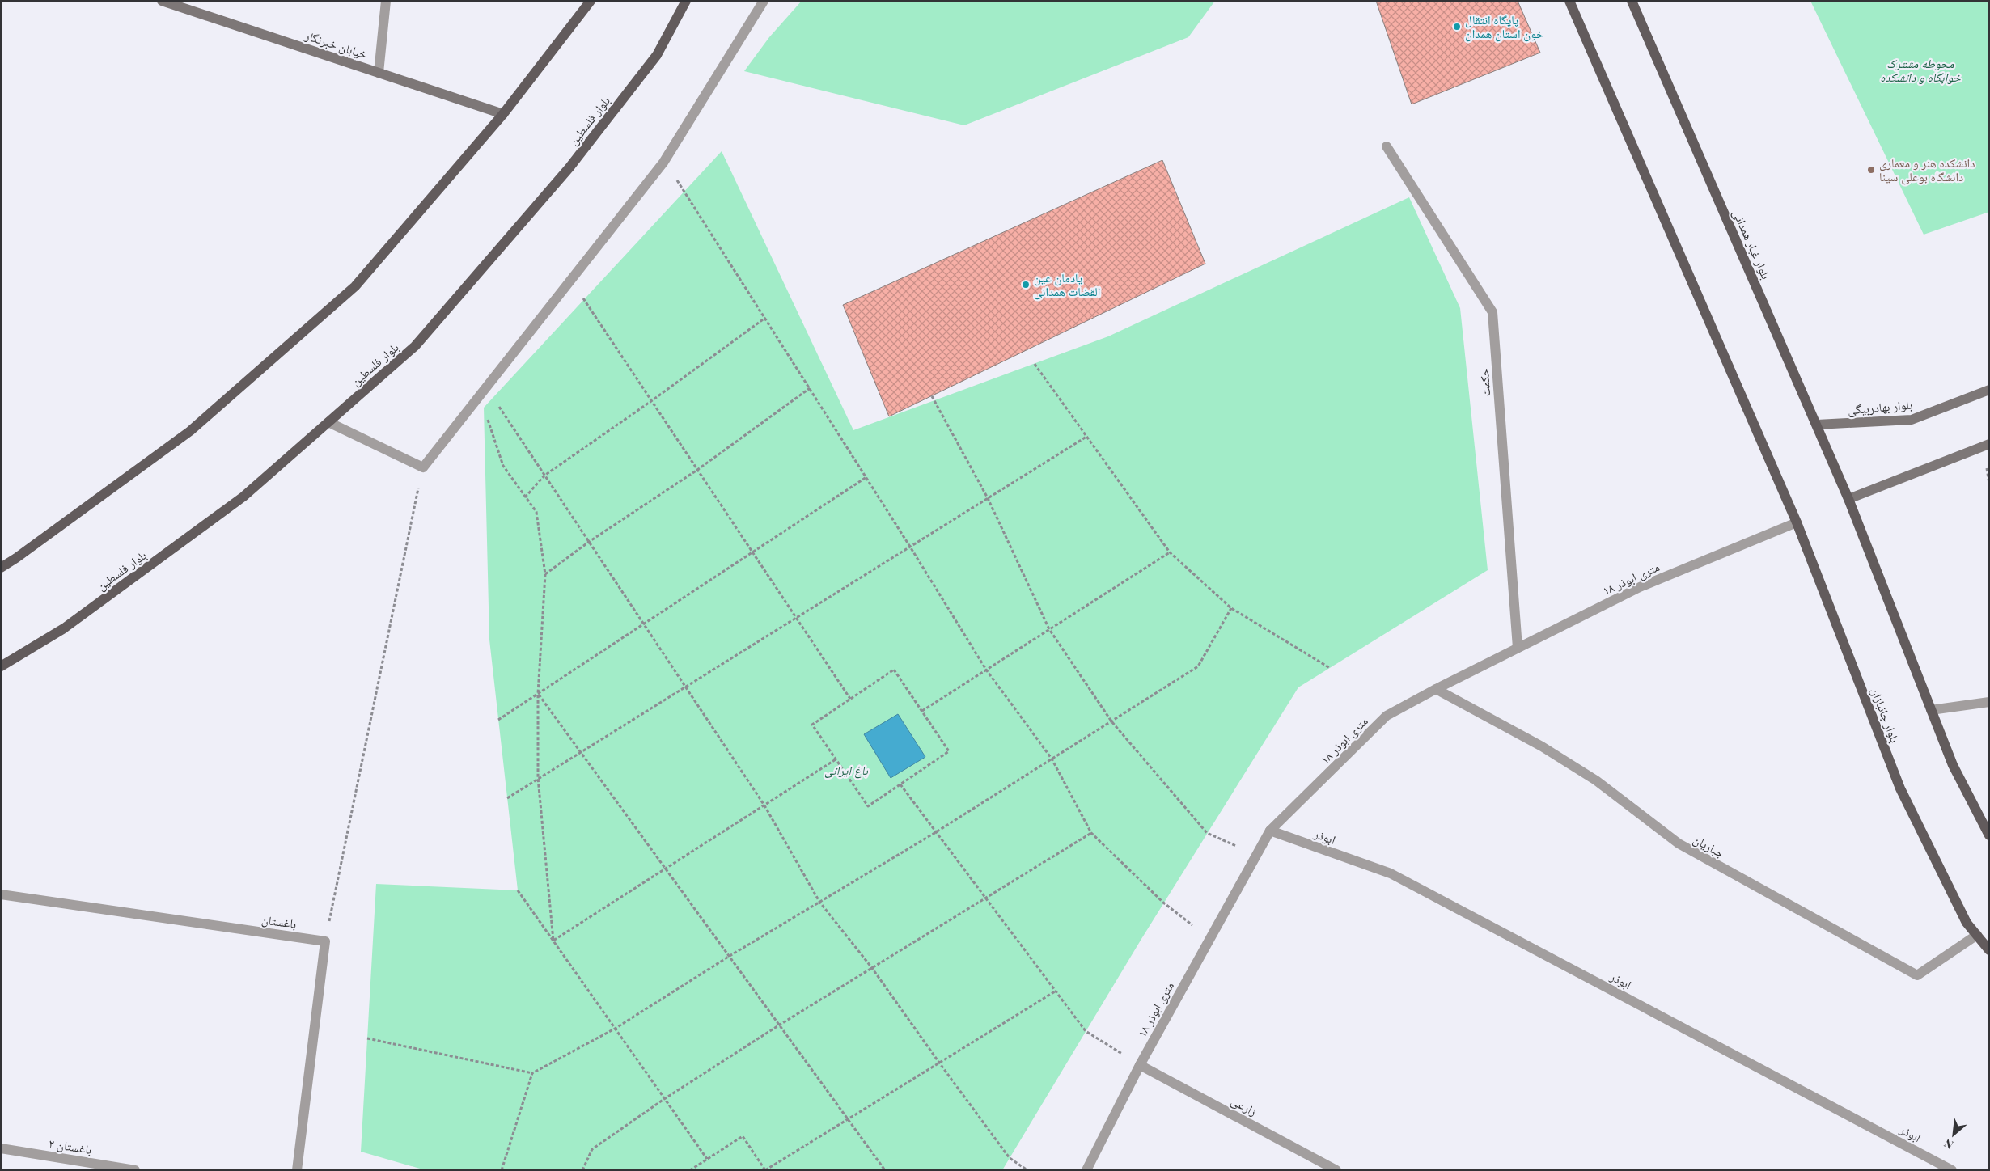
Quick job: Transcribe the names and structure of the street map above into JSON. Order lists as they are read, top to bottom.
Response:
{
  "streets": {
    "main road": [
      "خیابان خبرنگار",
      "بلوار فلسطین",
      "بلوار غبار همدانی",
      "بلوار بهادربیگی",
      "بلوار جانبازان"
    ],
    "street": [
      "حکمت",
      "۱۸ متری ابوذر",
      "ابوذر",
      "جباریان",
      "باغستان",
      "زارعی",
      "باغستان ۲"
    ]
  },
  "crossings": [
    ["بلوار غبار همدانی", "بلوار بهادربیگی"],
    ["حکمت", "۱۸ متری ابوذر"],
    ["۱۸ متری ابوذر", "بلوار جانبازان"],
    ["۱۸ متری ابوذر", "ابوذر"],
    ["۱۸ متری ابوذر", "جباریان"],
    ["۱۸ متری ابوذر", "زارعی"],
    ["بلوار جانبازان", "جباریان"]
  ],
  "parks": ["محوطه مشترک خوابگاه و دانشکده", "باغ ایرانی"],
  "places": ["پایگاه انتقال خون استان همدان", "دانشکده هنر و معماری دانشگاه بوعلی سینا", "یادمان عین القضات همدانی"],
  "north": "bottom left"
}
